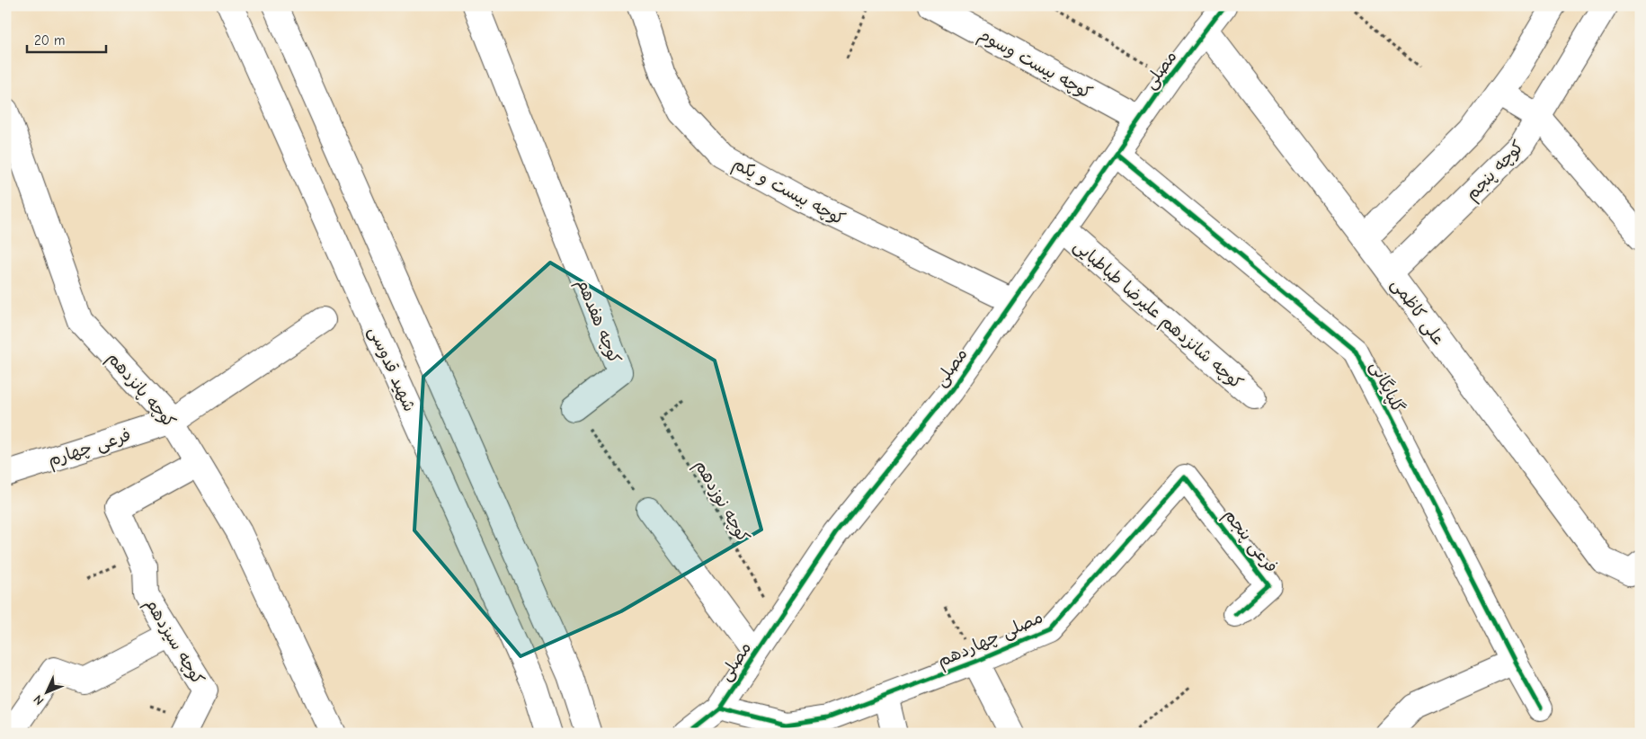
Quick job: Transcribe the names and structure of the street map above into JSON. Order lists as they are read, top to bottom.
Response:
{
  "streets": {
    "street": [
      "کوچه بیست وسوم",
      "مصلی",
      "کوچه پنجم",
      "کوچه بیست و یکم",
      "علی کاظمی",
      "کوچه شانزدهم علیرضا طباطبایی",
      "کوچه هفدهم",
      "شهید قدوسی",
      "گلپایگانی",
      "کوچه پانزدهم",
      "فرعی چهارم",
      "فرعی پنجم",
      "مصلی چهاردهم",
      "کوچه سیزدهم"
    ],
    "path": ["کوچه نوزدهم"]
  },
  "crossings": [
    ["کوچه بیست وسوم", "مصلی"],
    ["مصلی", "کوچه بیست و یکم"],
    ["مصلی", "علی کاظمی"],
    ["مصلی", "کوچه شانزدهم علیرضا طباطبایی"],
    ["مصلی", "گلپایگانی"],
    ["مصلی", "کوچه نوزدهم"],
    ["مصلی", "مصلی چهاردهم"],
    ["کوچه پنجم", "علی کاظمی"],
    ["کوچه پانزدهم", "فرعی چهارم"],
    ["کوچه پانزدهم", "کوچه سیزدهم"],
    ["فرعی پنجم", "مصلی چهاردهم"]
  ],
  "scale_bar": "20 m",
  "north": "bottom left"
}
